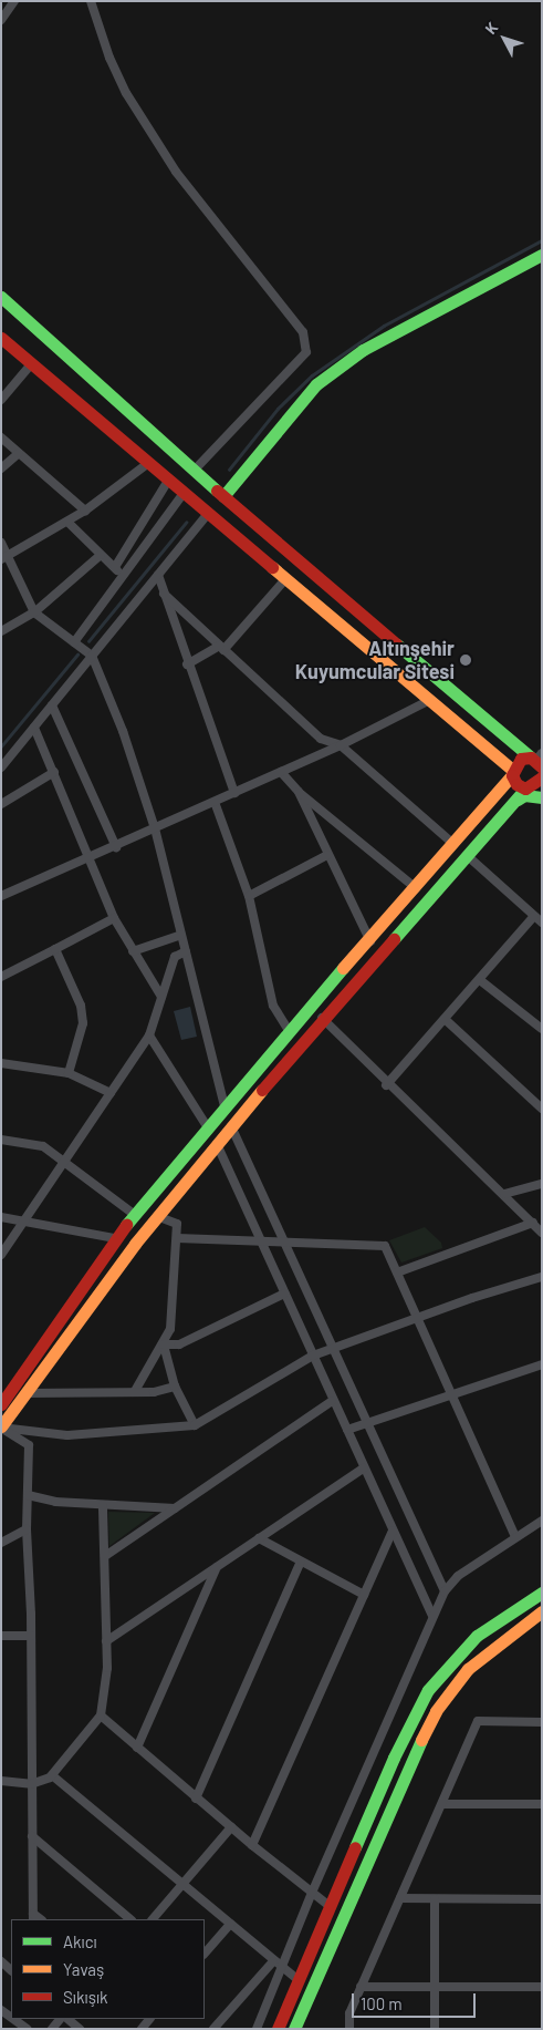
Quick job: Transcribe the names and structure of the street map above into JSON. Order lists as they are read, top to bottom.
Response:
{
  "places": ["Altınşehir Kuyumcular Sitesi"],
  "legend": ["Akıcı", "Yavaş", "Sıkışık"],
  "scale_bar": "100 m",
  "north": "top left"
}
